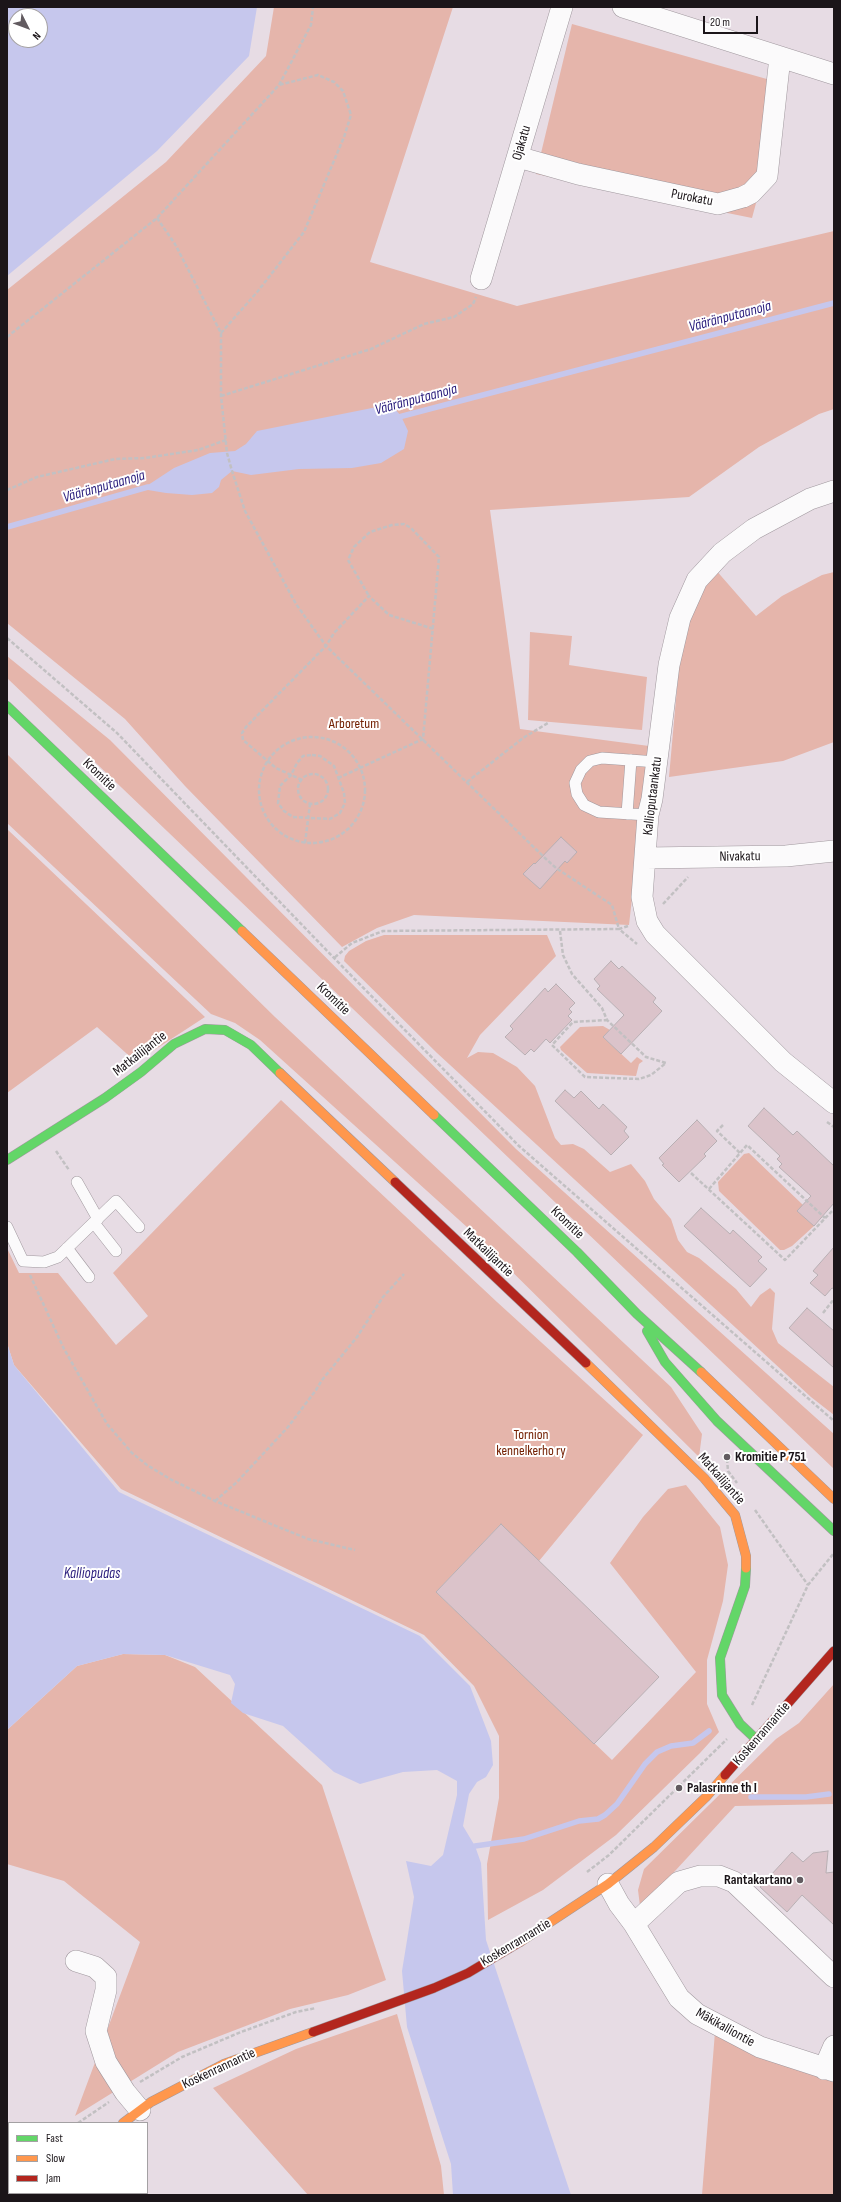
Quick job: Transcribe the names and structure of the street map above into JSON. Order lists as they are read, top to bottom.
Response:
{
  "streets": {
    "street": [
      "Ojakatu",
      "Purokatu",
      "Kromitie",
      "Kallioputaankatu",
      "Nivakatu",
      "Matkailijantie",
      "Koskenrannantie",
      "Mäkikalliontie"
    ]
  },
  "crossings": [
    ["Ojakatu", "Purokatu"],
    ["Kallioputaankatu", "Nivakatu"],
    ["Matkailijantie", "Koskenrannantie"],
    ["Koskenrannantie", "Mäkikalliontie"]
  ],
  "water": ["Vääränputaanoja", "Kalliopudas"],
  "parks": ["Arboretum", "Tornion kennelkerho ry"],
  "places": ["Kromitie P 751", "Palasrinne th I", "Rantakartano"],
  "legend": ["Fast", "Slow", "Jam"],
  "scale_bar": "20 m",
  "north": "bottom right"
}
